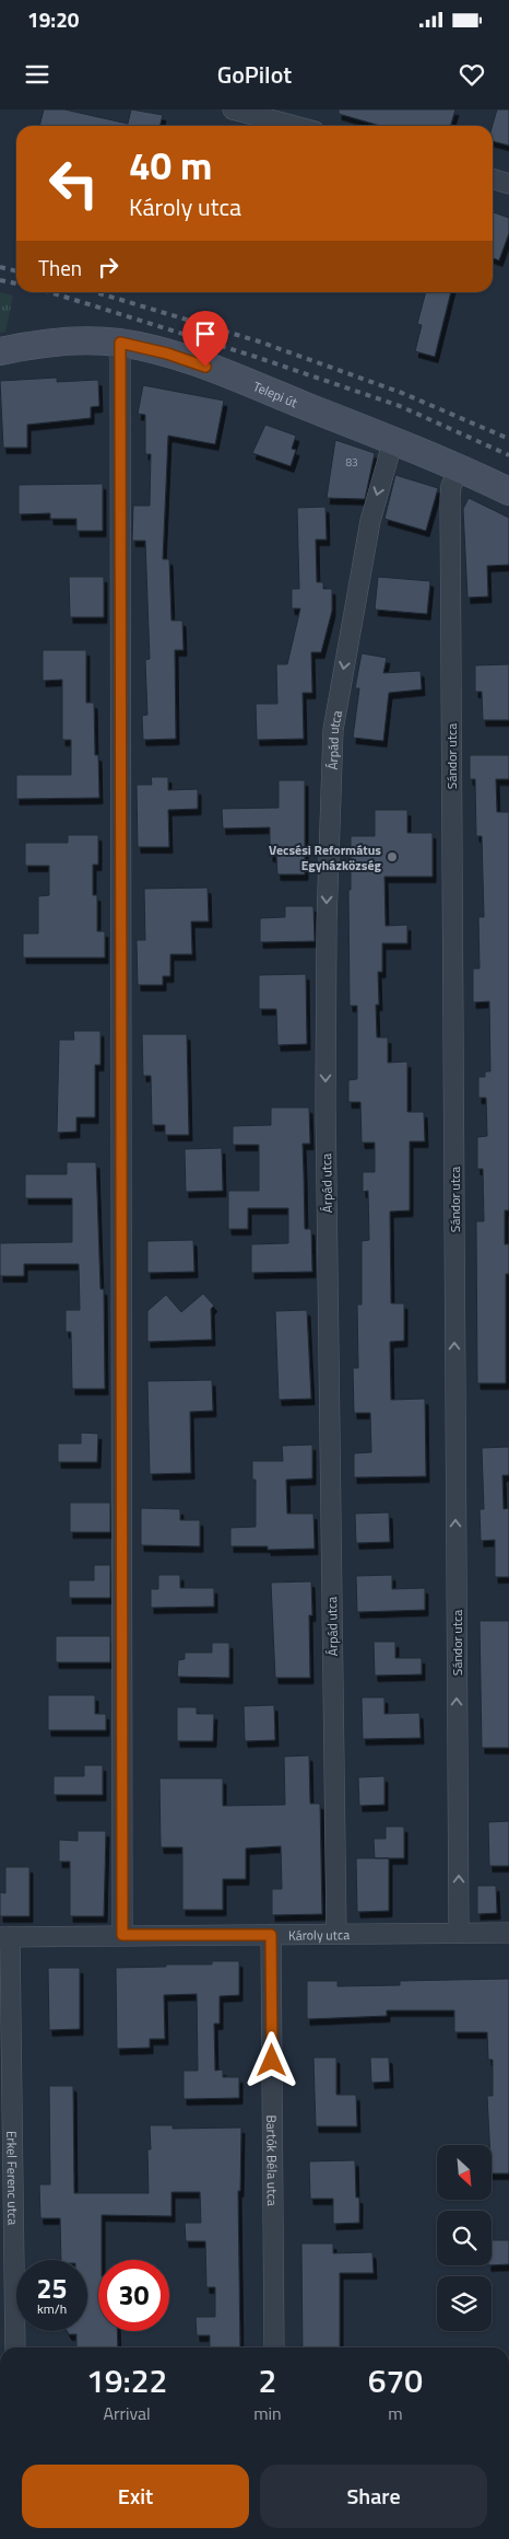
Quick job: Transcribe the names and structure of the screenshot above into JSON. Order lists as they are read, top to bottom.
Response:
{
  "streets": {
    "main road": ["Telepi út"],
    "street": [
      "Árpád utca",
      "Sándor utca",
      "Károly utca",
      "Bartók Béla utca",
      "Erkel Ferenc utca"
    ]
  },
  "crossings": [
    ["Telepi út", "Árpád utca"],
    ["Telepi út", "Sándor utca"],
    ["Árpád utca", "Károly utca"],
    ["Sándor utca", "Károly utca"],
    ["Károly utca", "Bartók Béla utca"],
    ["Károly utca", "Erkel Ferenc utca"]
  ],
  "one_way": ["Árpád utca", "Sándor utca"],
  "places": ["Vecsési Református Egyházközség"],
  "house_numbers": ["83"],
  "north": "bottom right",
  "page": {
    "status": "19:20",
    "header": "GoPilot",
    "turn": ["40 m", "Károly utca"],
    "then": "Then",
    "speed": "25 km/h",
    "limit": "30",
    "eta": [
      "19:22",
      "Arrival",
      "2",
      "min",
      "670",
      "m"
    ],
    "buttons": ["Exit", "Share"]
  }
}
